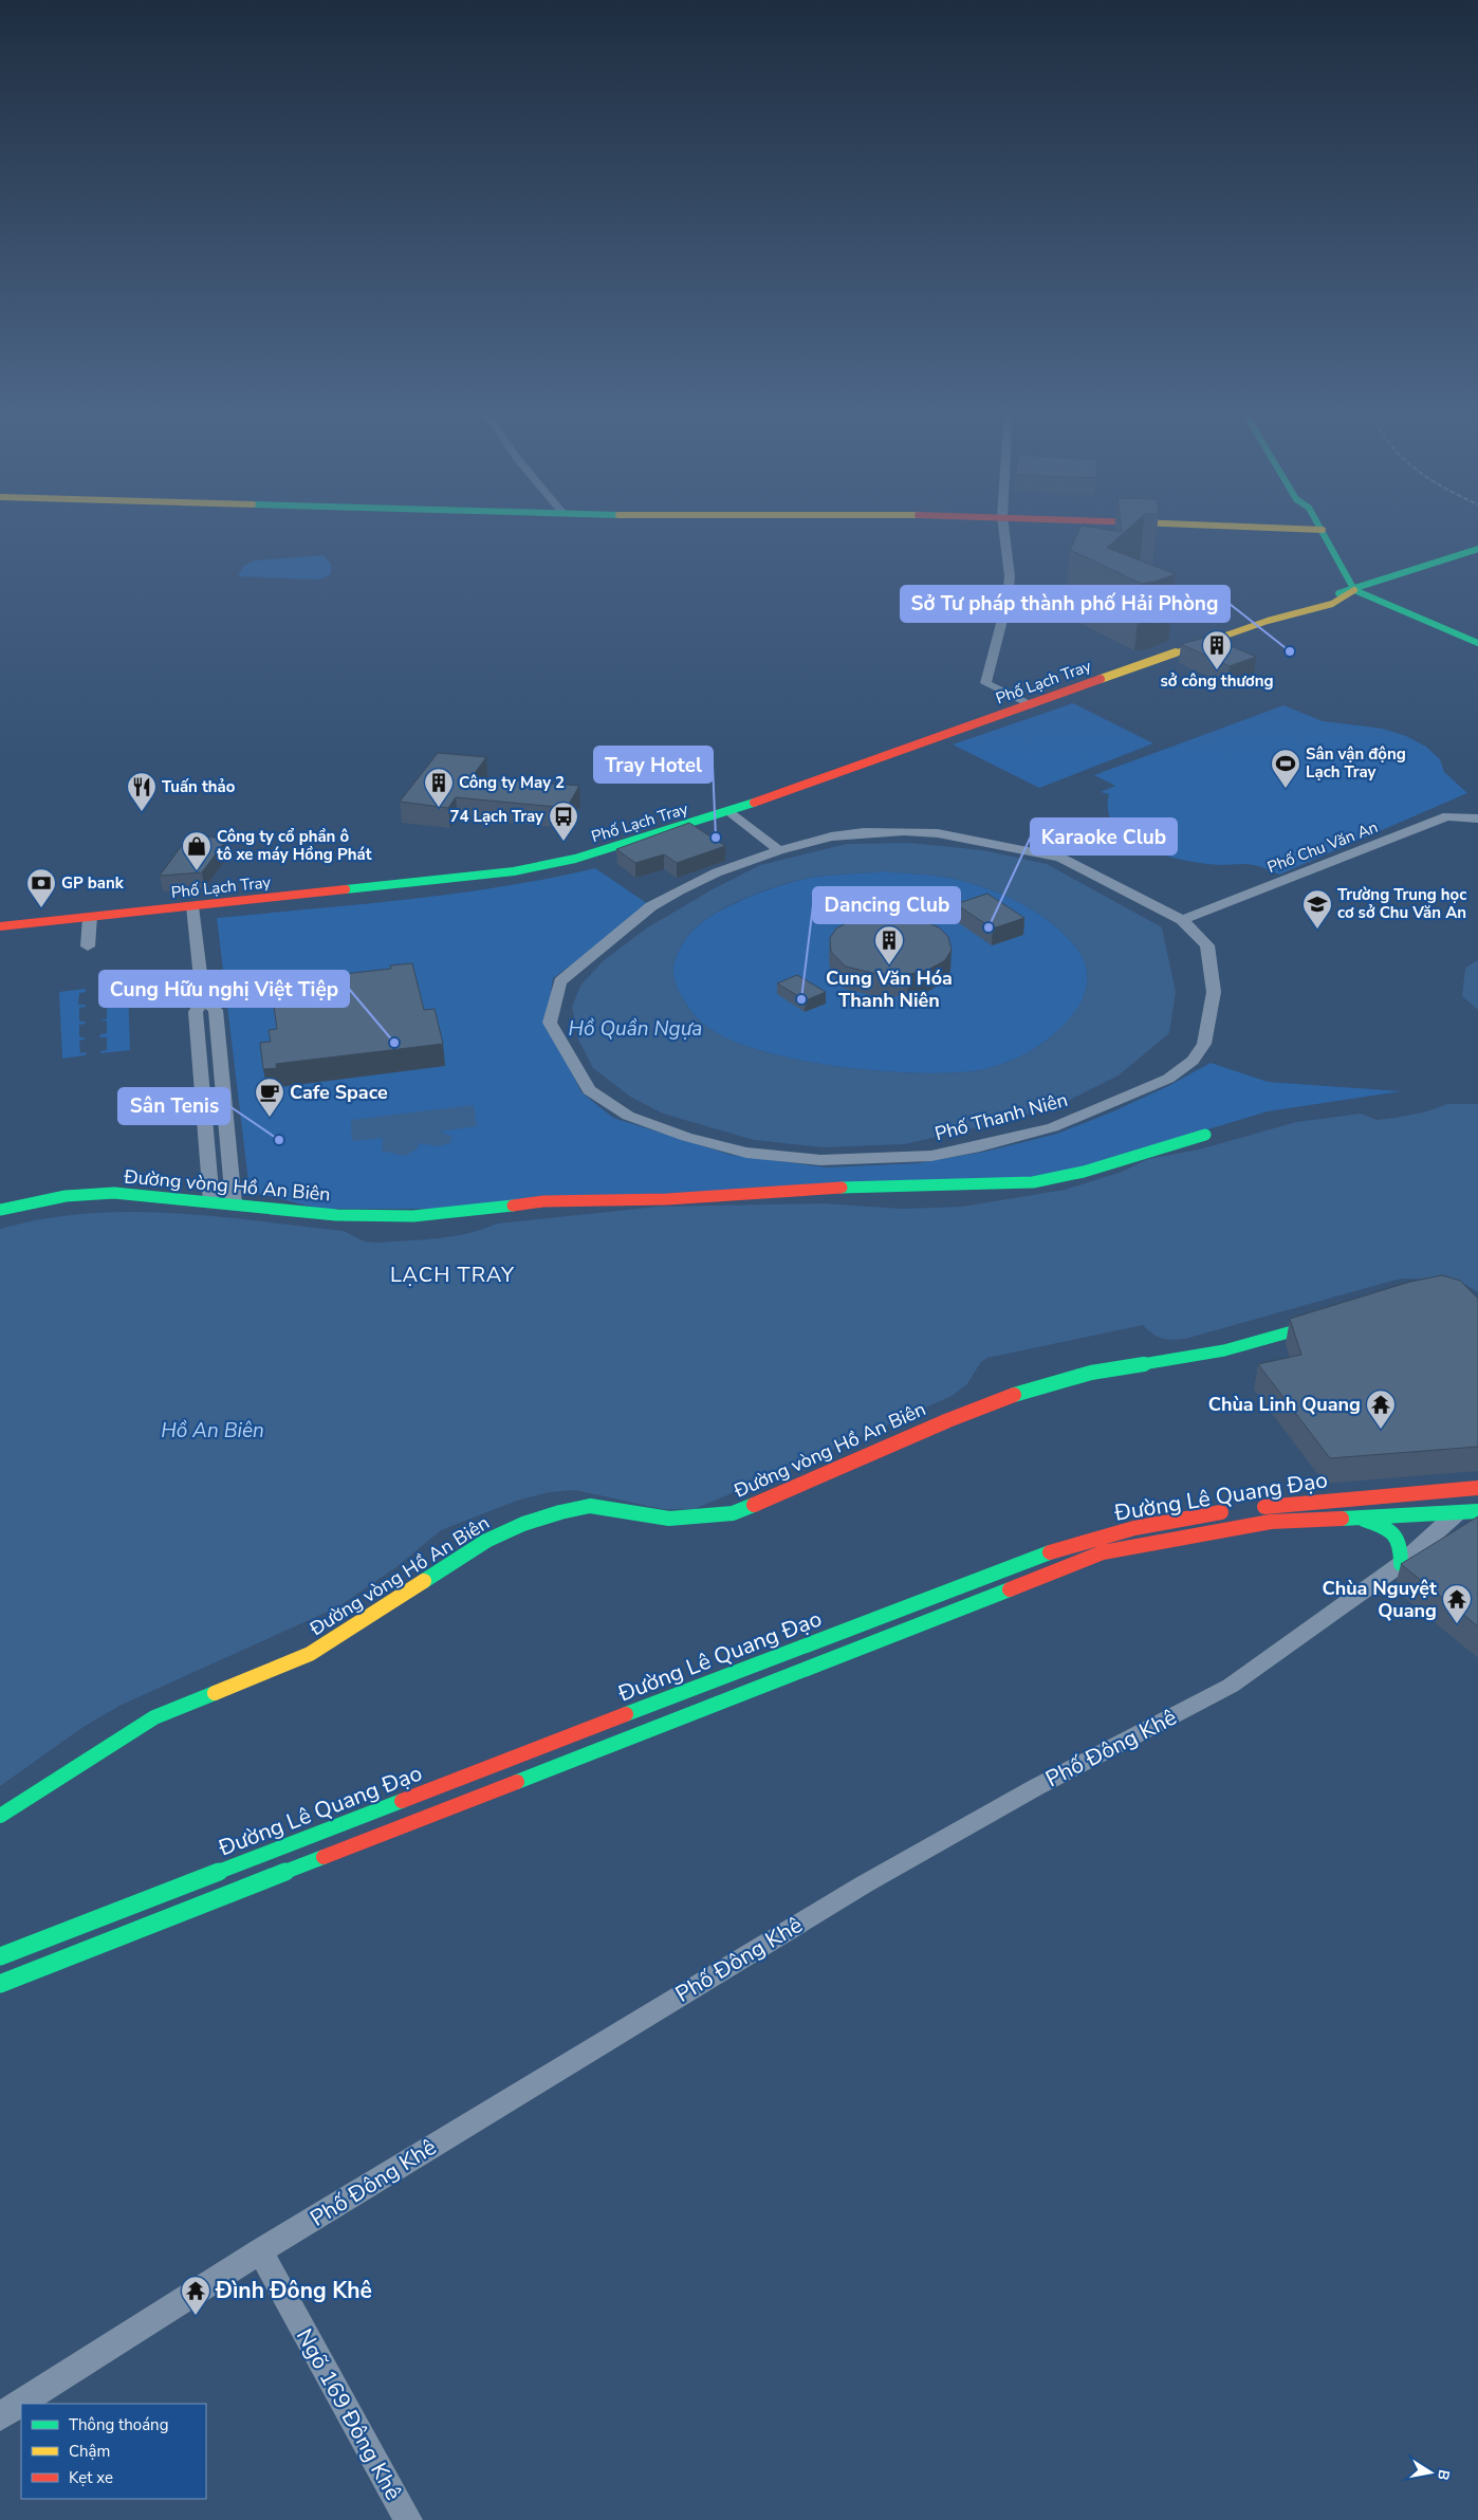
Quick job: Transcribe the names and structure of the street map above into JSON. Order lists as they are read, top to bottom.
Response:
{
  "streets": {
    "street": [
      "Phố Lạch Tray",
      "Phố Chu Văn An",
      "Phố Thanh Niên",
      "Đường vòng Hồ An Biên",
      "Đường Lê Quang Đạo",
      "Phố Đông Khê",
      "Ngõ 169 Đông Khê"
    ]
  },
  "crossings": [
    ["Phố Chu Văn An", "Phố Thanh Niên"],
    ["Đường Lê Quang Đạo", "Phố Đông Khê"],
    ["Phố Đông Khê", "Ngõ 169 Đông Khê"]
  ],
  "districts": ["LẠCH TRAY"],
  "water": ["Hồ Quần Ngựa", "Hồ An Biên"],
  "places": {
    "other": [
      "Sở Tư pháp thành phố Hải Phòng",
      "Tray Hotel",
      "Karaoke Club",
      "Dancing Club",
      "Cung Hữu nghị Việt Tiệp",
      "Sân Tenis"
    ],
    "building": ["sở công thương", "Công ty May 2", "Cung Văn Hóa Thanh Niên"],
    "sports": ["Sân vận động Lạch Tray"],
    "restaurant": ["Tuấn thảo"],
    "bus stop": ["74 Lạch Tray"],
    "shop": ["Công ty cổ phần ô tô xe máy Hồng Phát"],
    "bank": ["GP bank"],
    "school or university": ["Trường Trung học cơ sở Chu Văn An"],
    "cafe": ["Cafe Space"],
    "temple": ["Chùa Linh Quang", "Chùa Nguyệt Quang", "Đình Đông Khê"]
  },
  "legend": ["Thông thoáng", "Chậm", "Kẹt xe"],
  "north": "right"
}
